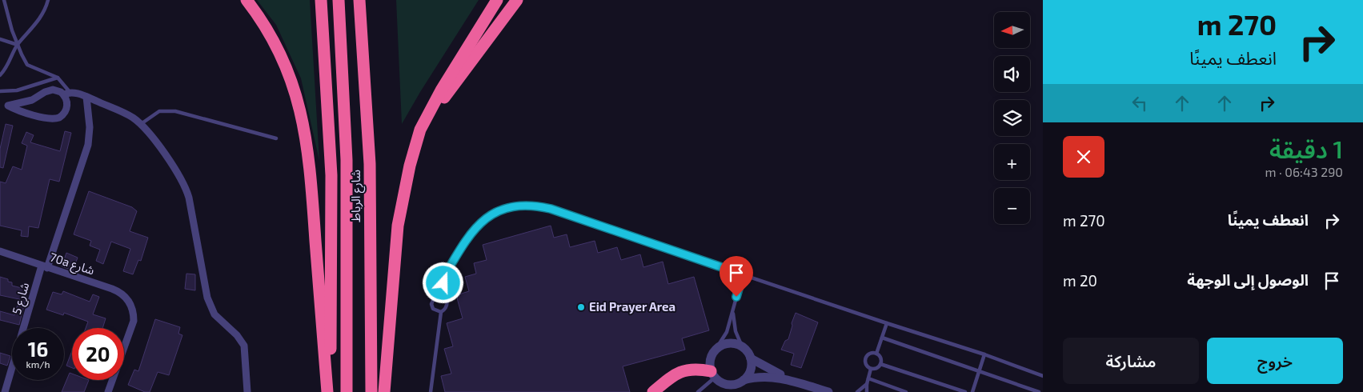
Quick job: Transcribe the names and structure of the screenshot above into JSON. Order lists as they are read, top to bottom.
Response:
{
  "streets": {
    "highway": ["شارع الرباط"],
    "street": ["70a شارع", "شارع 5"]
  },
  "crossings": [
    ["70a شارع", "شارع 5"]
  ],
  "places": ["Eid Prayer Area"],
  "north": "left",
  "page": {
    "turn": ["270 m", "انعطف يمينًا"],
    "map_buttons": ["+", "−"],
    "heading": ["1 دقيقة", "290 m · 06:43"],
    "list": [
      {
        "name": "انعطف يمينًا",
        "value": "270 m"
      },
      {
        "name": "الوصول إلى الوجهة",
        "value": "20 m"
      }
    ],
    "speed": "16 km/h",
    "limit": "20",
    "buttons": ["خروج", "مشاركة"]
  }
}
